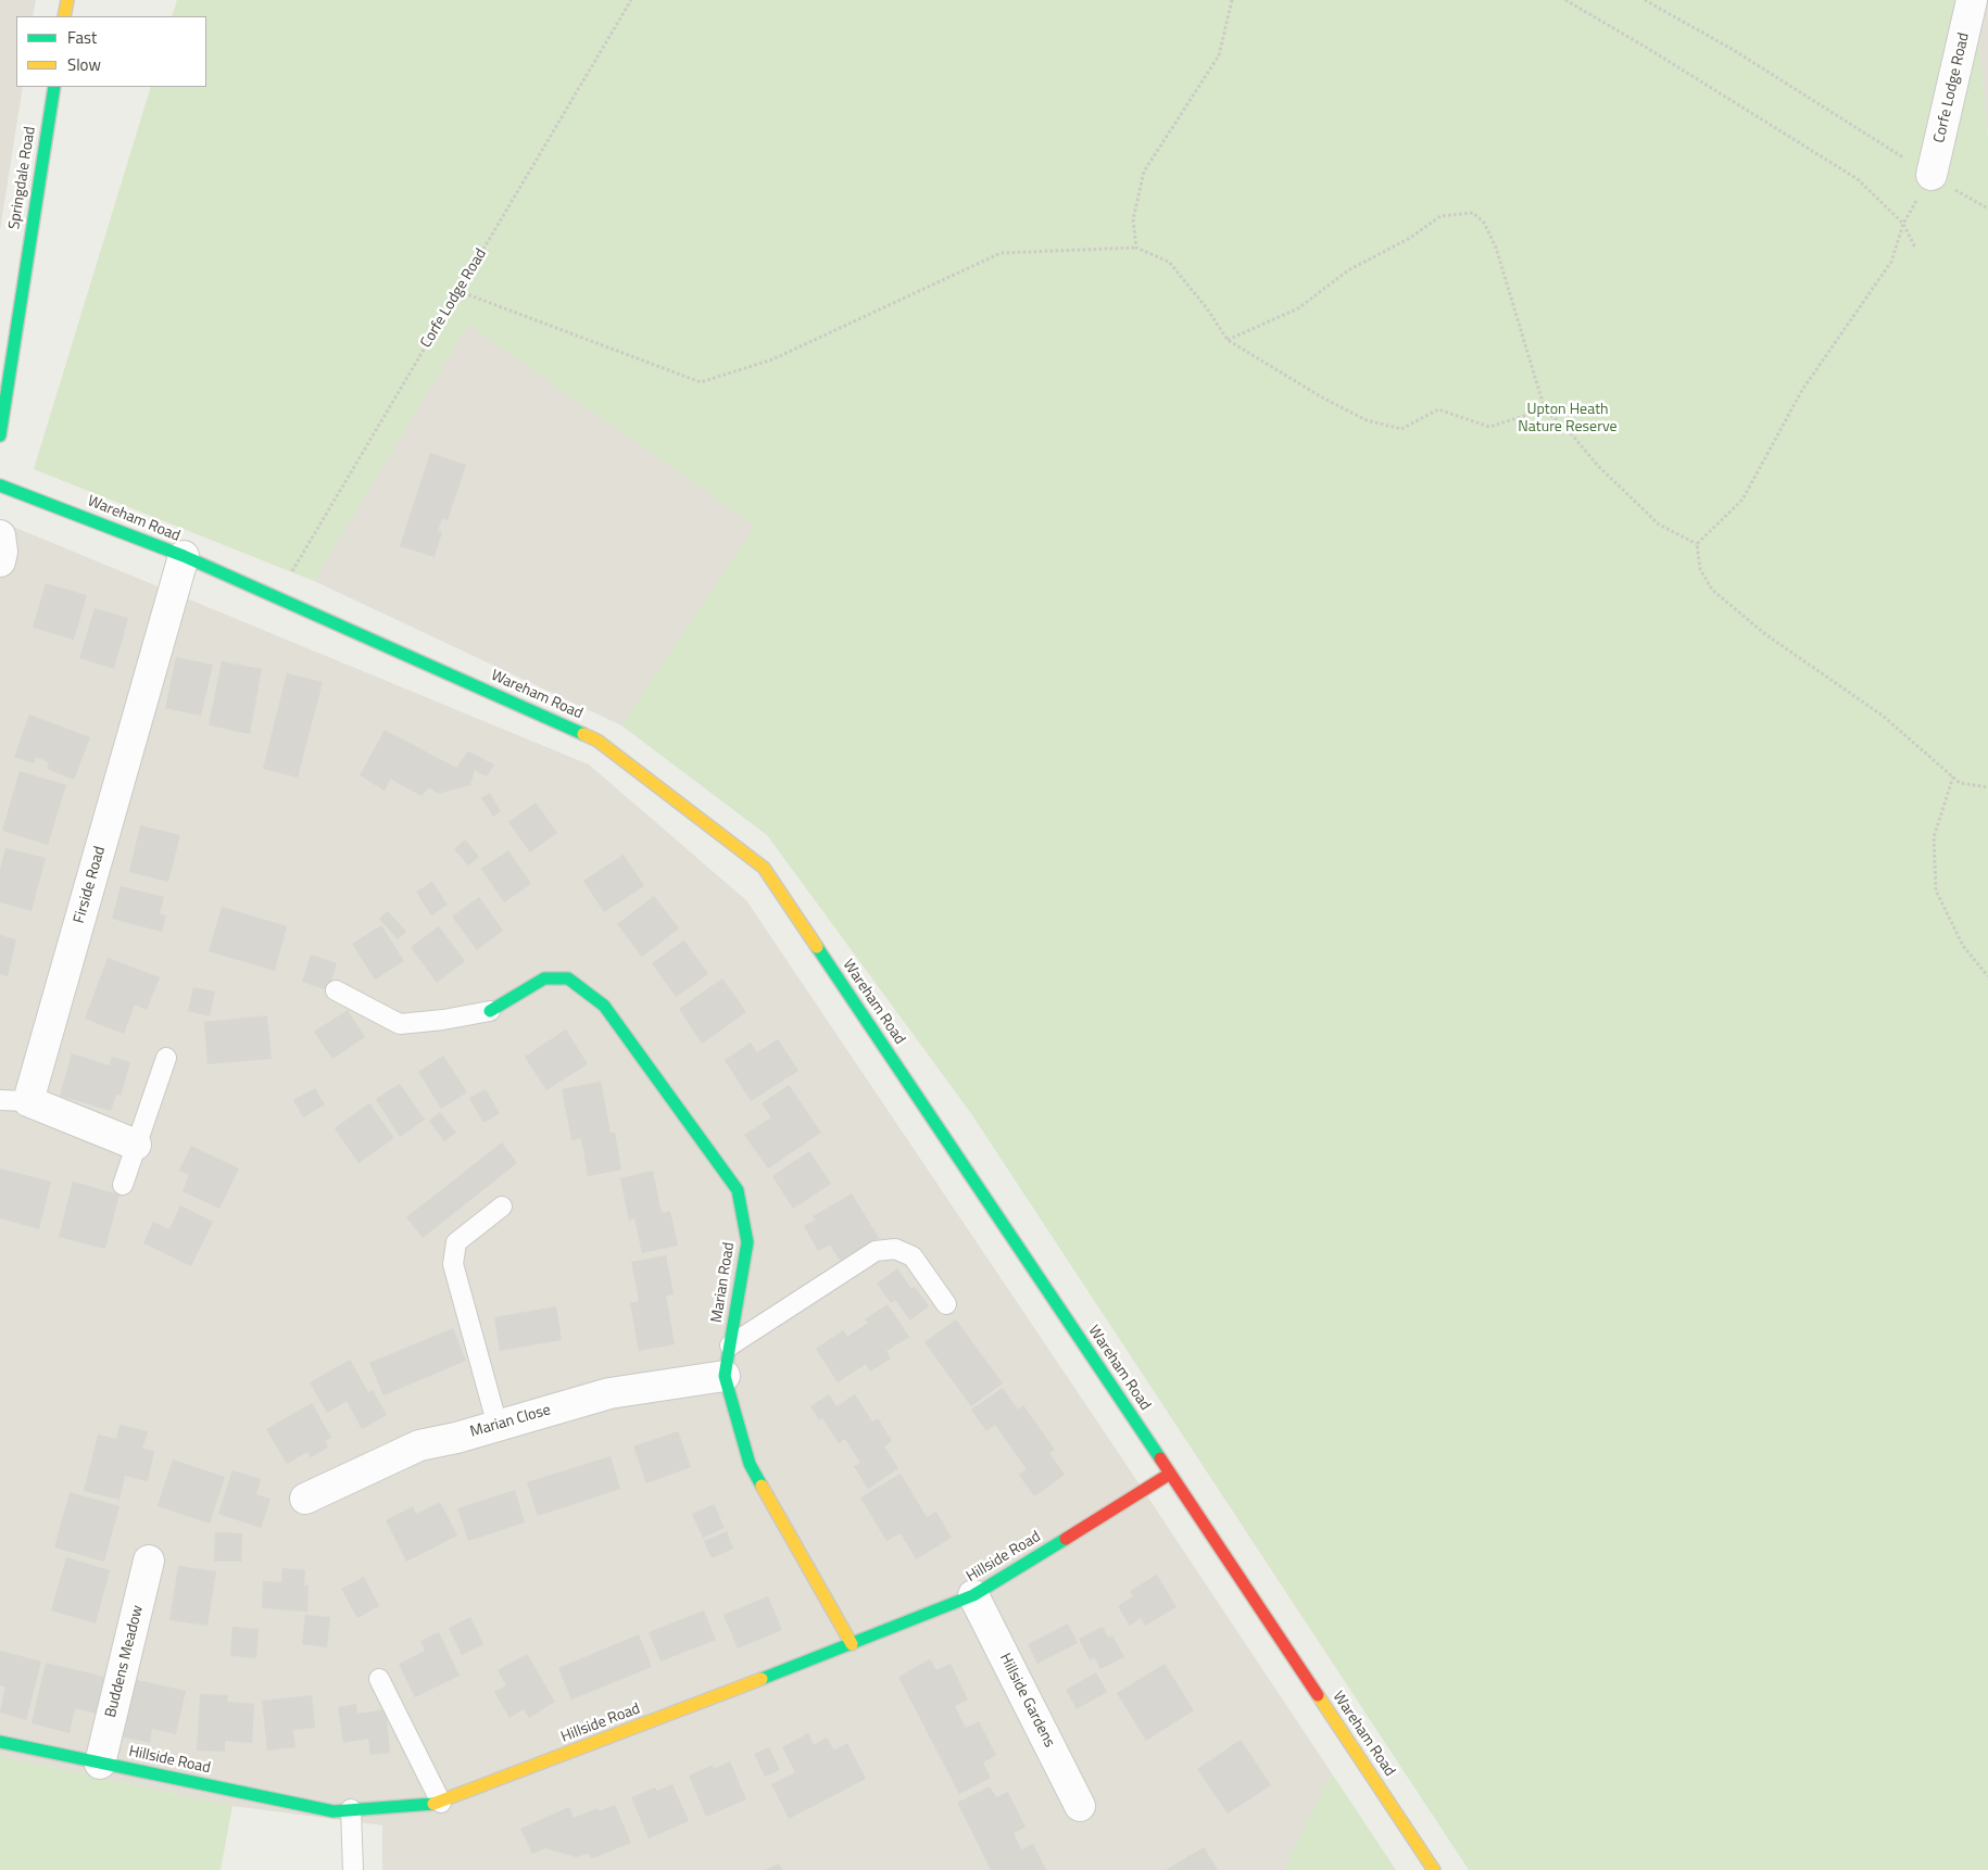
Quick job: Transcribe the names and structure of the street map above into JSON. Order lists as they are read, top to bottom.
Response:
{
  "streets": {
    "street": [
      "Corfe Lodge Road",
      "Springdale Road",
      "Wareham Road",
      "Firside Road",
      "Marian Road",
      "Marian Close",
      "Hillside Road",
      "Buddens Meadow",
      "Hillside Gardens"
    ]
  },
  "crossings": [
    ["Corfe Lodge Road", "Wareham Road"],
    ["Wareham Road", "Firside Road"],
    ["Wareham Road", "Hillside Road"],
    ["Marian Road", "Marian Close"],
    ["Marian Road", "Hillside Road"],
    ["Hillside Road", "Buddens Meadow"],
    ["Hillside Road", "Hillside Gardens"]
  ],
  "parks": ["Upton Heath Nature Reserve"],
  "legend": ["Fast", "Slow"]
}
